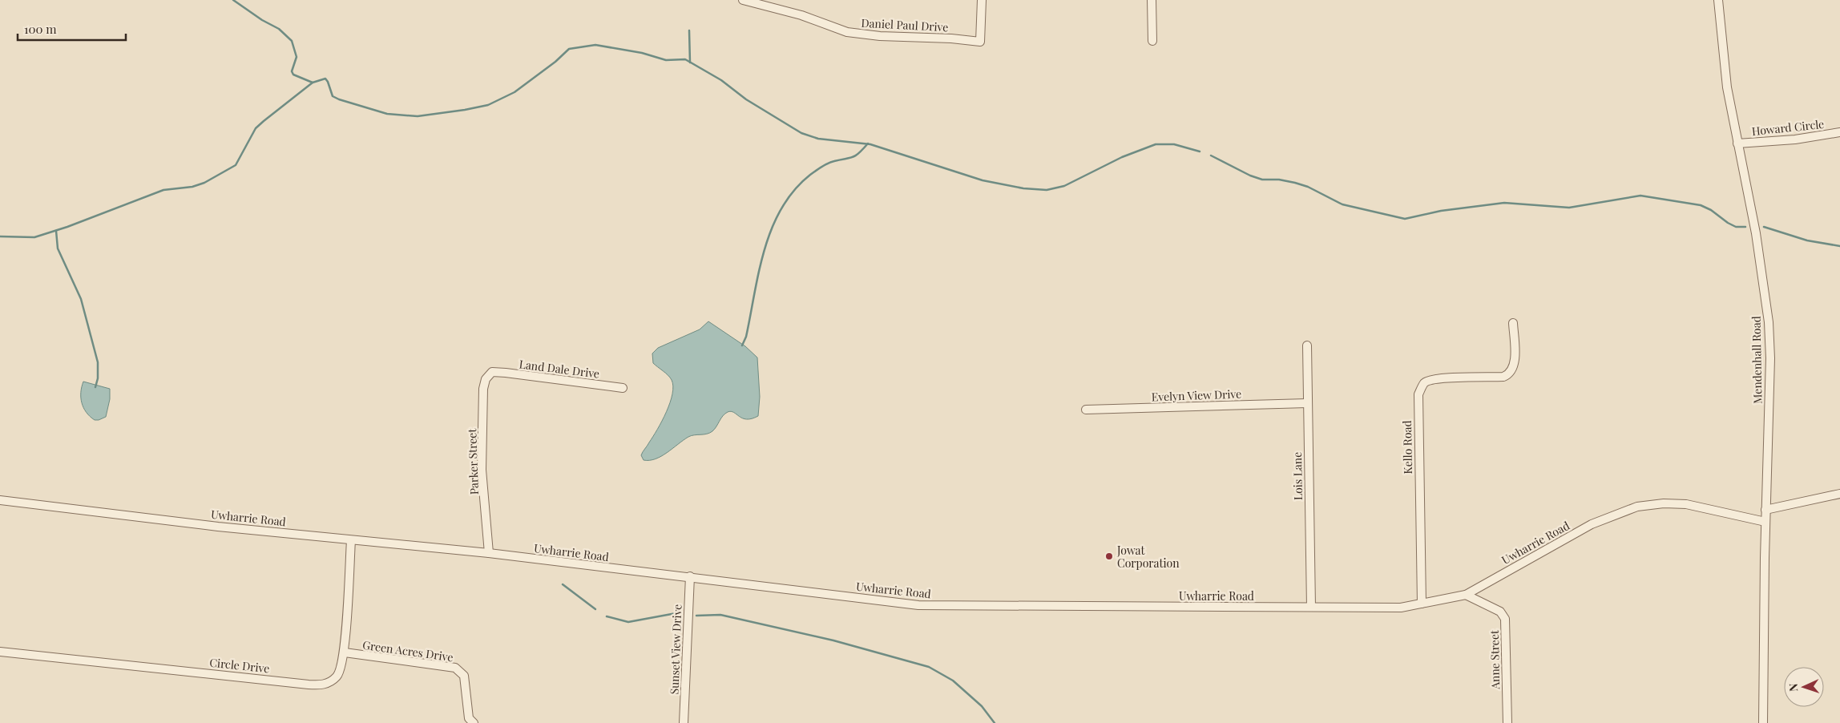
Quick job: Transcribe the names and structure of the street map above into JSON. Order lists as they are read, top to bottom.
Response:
{
  "streets": {
    "street": [
      "Daniel Paul Drive",
      "Howard Circle",
      "Mendenhall Road",
      "Land Dale Drive",
      "Evelyn View Drive",
      "Kello Road",
      "Parker Street",
      "Lois Lane",
      "Uwharrie Road",
      "Sunset View Drive",
      "Green Acres Drive",
      "Anne Street",
      "Circle Drive"
    ]
  },
  "crossings": [
    ["Howard Circle", "Mendenhall Road"],
    ["Mendenhall Road", "Uwharrie Road"],
    ["Land Dale Drive", "Parker Street"],
    ["Evelyn View Drive", "Lois Lane"],
    ["Kello Road", "Uwharrie Road"],
    ["Parker Street", "Uwharrie Road"],
    ["Lois Lane", "Uwharrie Road"],
    ["Uwharrie Road", "Sunset View Drive"],
    ["Uwharrie Road", "Anne Street"],
    ["Uwharrie Road", "Circle Drive"],
    ["Green Acres Drive", "Circle Drive"]
  ],
  "places": ["Jowat Corporation"],
  "scale_bar": "100 m",
  "north": "left"
}
